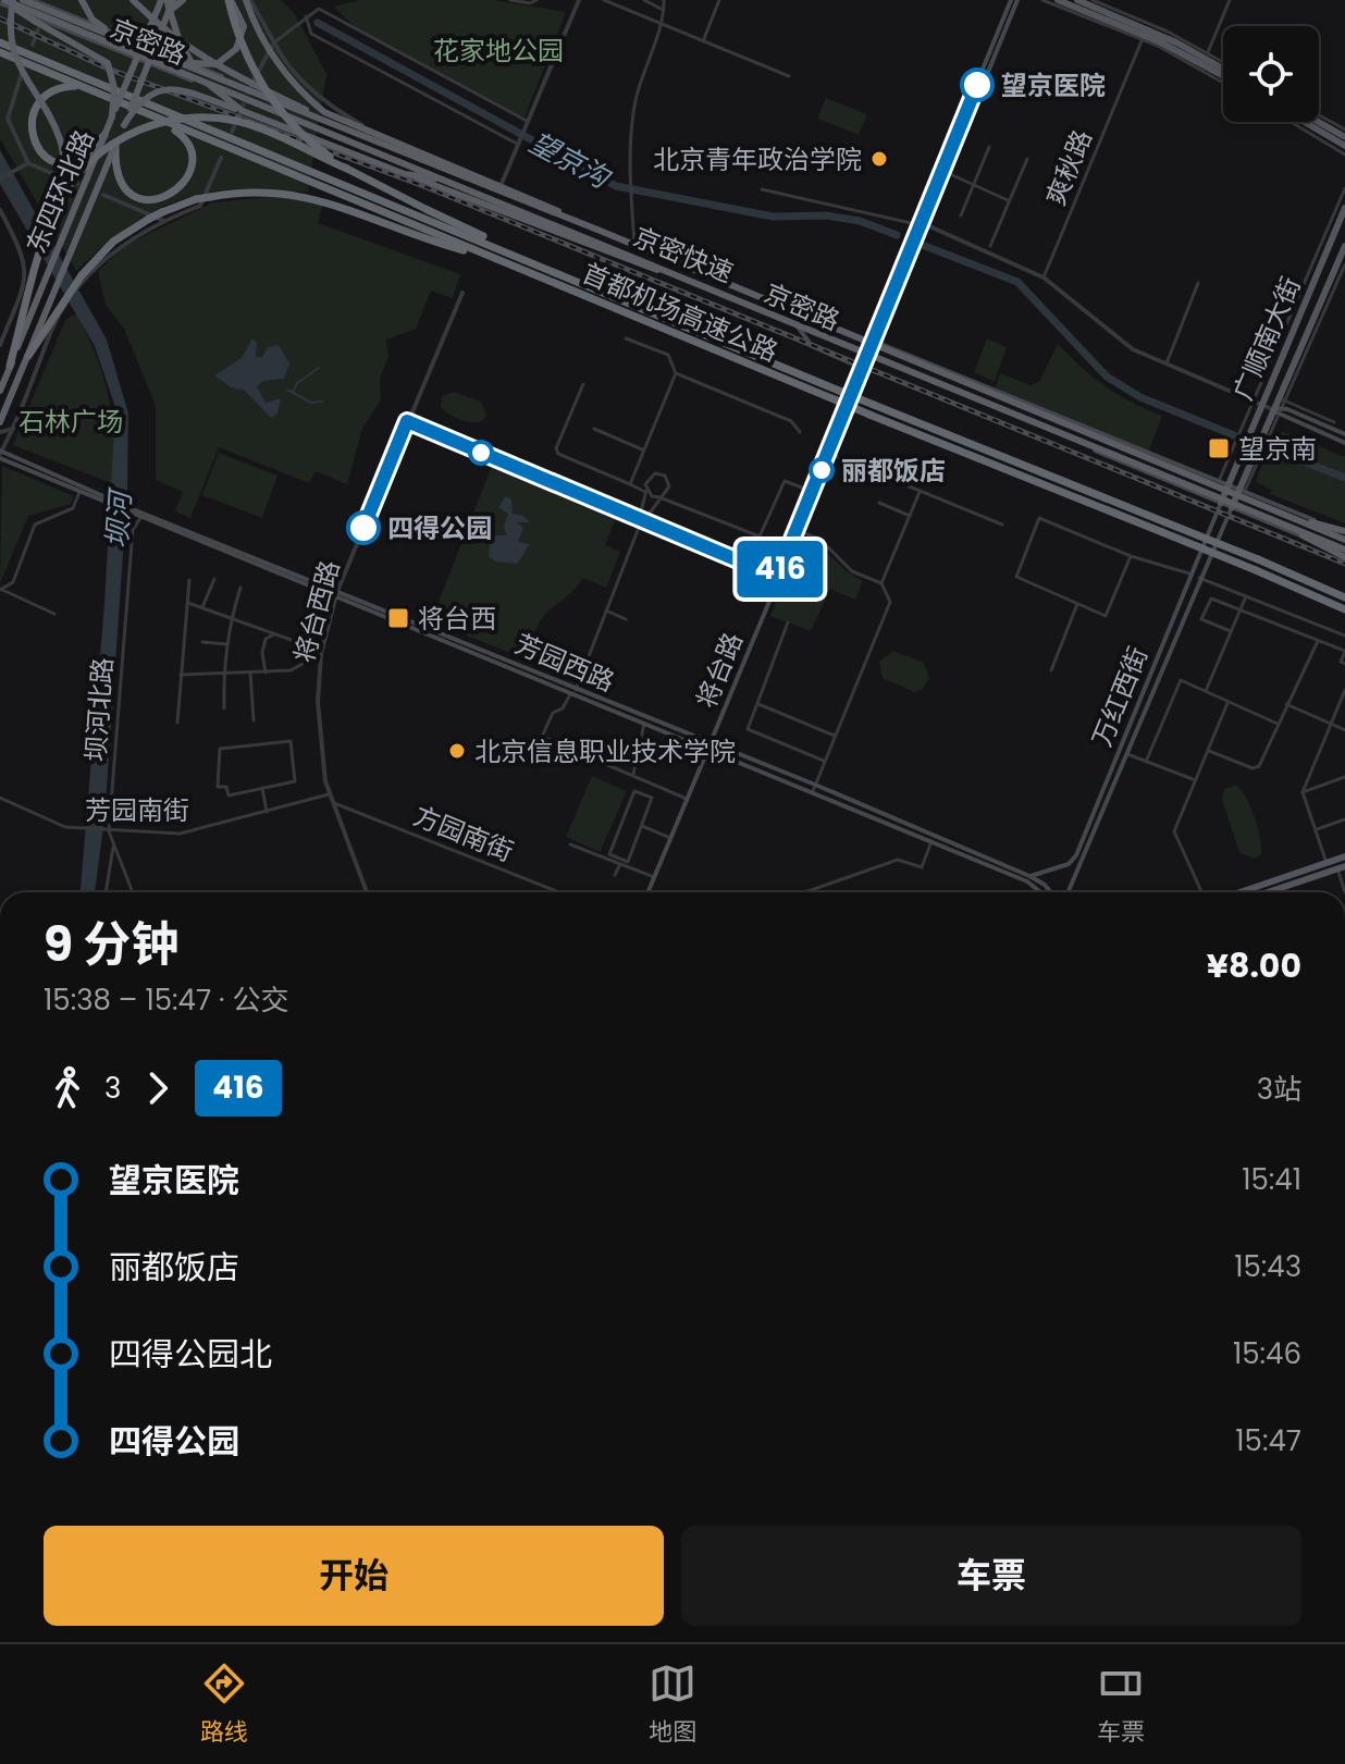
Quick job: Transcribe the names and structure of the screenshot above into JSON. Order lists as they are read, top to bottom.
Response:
{
  "streets": {
    "highway": ["东四环北路", "京密快速", "首都机场高速公路"],
    "main road": [
      "京密路",
      "广顺南大街",
      "芳园西路",
      "将台路",
      "万红西街"
    ],
    "street": [
      "爽秋路",
      "将台西路",
      "坝河北路",
      "芳园南街",
      "方园南街"
    ]
  },
  "crossings": [
    ["京密路", "京密快速"],
    ["京密路", "广顺南大街"],
    ["京密路", "将台路"],
    ["京密路", "万红西街"],
    ["广顺南大街", "万红西街"],
    ["将台西路", "芳园西路"],
    ["将台西路", "芳园南街"],
    ["将台西路", "方园南街"],
    ["芳园西路", "将台路"],
    ["芳园西路", "万红西街"],
    ["芳园西路", "坝河北路"],
    ["坝河北路", "芳园南街"]
  ],
  "water": ["望京沟", "坝河"],
  "parks": ["花家地公园", "石林广场"],
  "places": {
    "other": [
      "望京医院",
      "北京青年政治学院",
      "丽都饭店",
      "四得公园",
      "北京信息职业技术学院"
    ],
    "transit": ["望京南", "将台西"]
  },
  "lines": ["bus line 416"],
  "page": {
    "on_map": "416",
    "heading": ["9 分钟", "15:38 – 15:47 · 公交", "¥8.00"],
    "legs": ["3", "416", "3站"],
    "list": [
      {
        "name": "望京医院",
        "value": "15:41"
      },
      {
        "name": "丽都饭店",
        "value": "15:43"
      },
      {
        "name": "四得公园北",
        "value": "15:46"
      },
      {
        "name": "四得公园",
        "value": "15:47"
      }
    ],
    "buttons": ["开始", "车票"],
    "tabs": ["路线", "地图", "车票"]
  }
}
